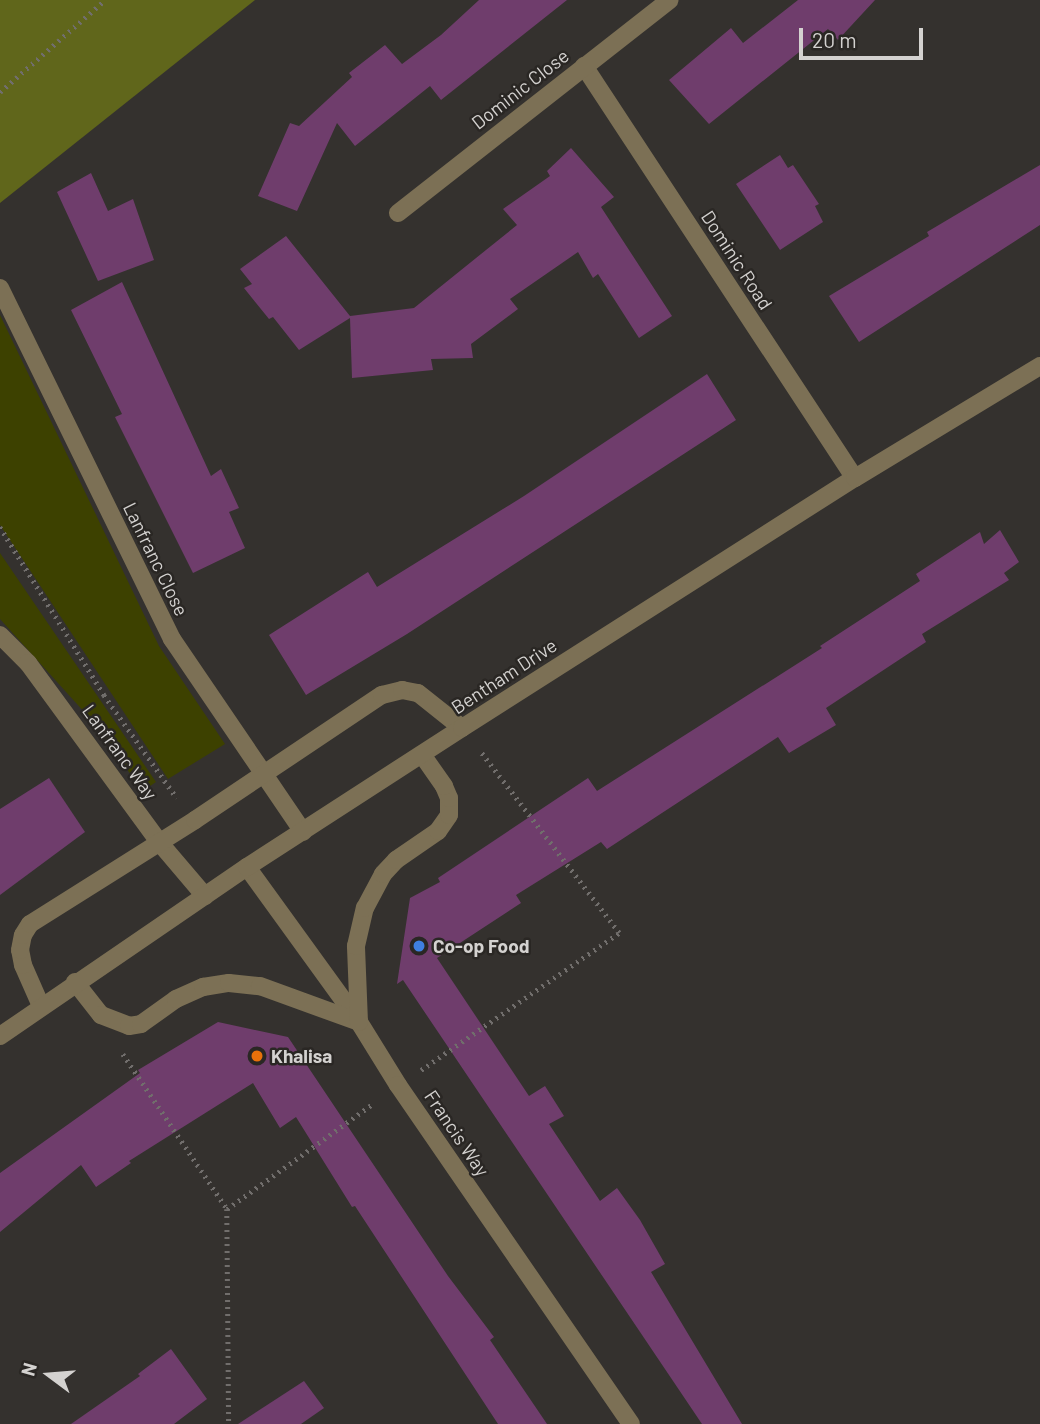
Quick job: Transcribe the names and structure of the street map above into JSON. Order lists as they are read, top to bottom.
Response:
{
  "streets": {
    "street": [
      "Dominic Close",
      "Dominic Road",
      "Lanfranc Close",
      "Bentham Drive",
      "Lanfranc Way",
      "Francis Way"
    ]
  },
  "crossings": [
    ["Dominic Close", "Dominic Road"],
    ["Dominic Road", "Bentham Drive"],
    ["Lanfranc Close", "Bentham Drive"],
    ["Bentham Drive", "Lanfranc Way"],
    ["Bentham Drive", "Francis Way"]
  ],
  "places": ["Co-op Food", "Khalisa"],
  "scale_bar": "20 m",
  "north": "left"
}
